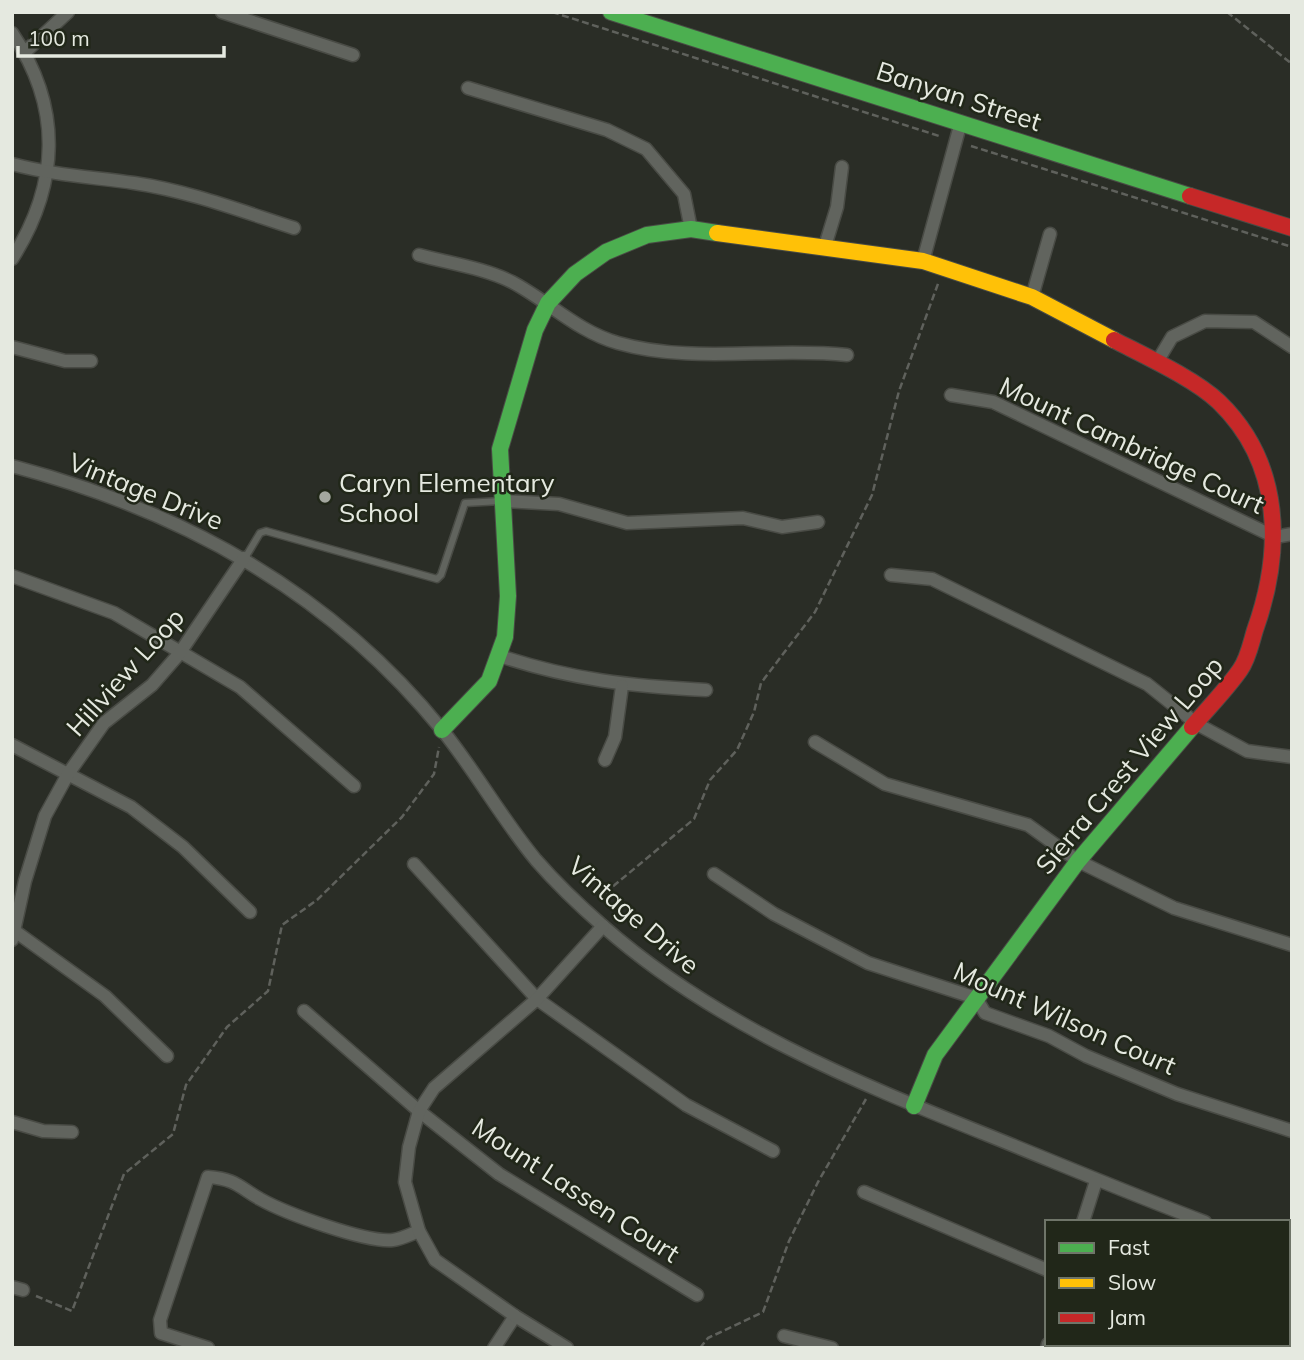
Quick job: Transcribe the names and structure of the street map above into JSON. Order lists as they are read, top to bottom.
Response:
{
  "streets": {
    "street": [
      "Banyan Street",
      "Mount Cambridge Court",
      "Vintage Drive",
      "Hillview Loop",
      "Sierra Crest View Loop",
      "Mount Wilson Court",
      "Mount Lassen Court"
    ]
  },
  "crossings": [
    ["Mount Cambridge Court", "Sierra Crest View Loop"],
    ["Vintage Drive", "Hillview Loop"],
    ["Vintage Drive", "Sierra Crest View Loop"],
    ["Sierra Crest View Loop", "Mount Wilson Court"]
  ],
  "places": ["Caryn Elementary School"],
  "legend": ["Fast", "Slow", "Jam"],
  "scale_bar": "100 m"
}
